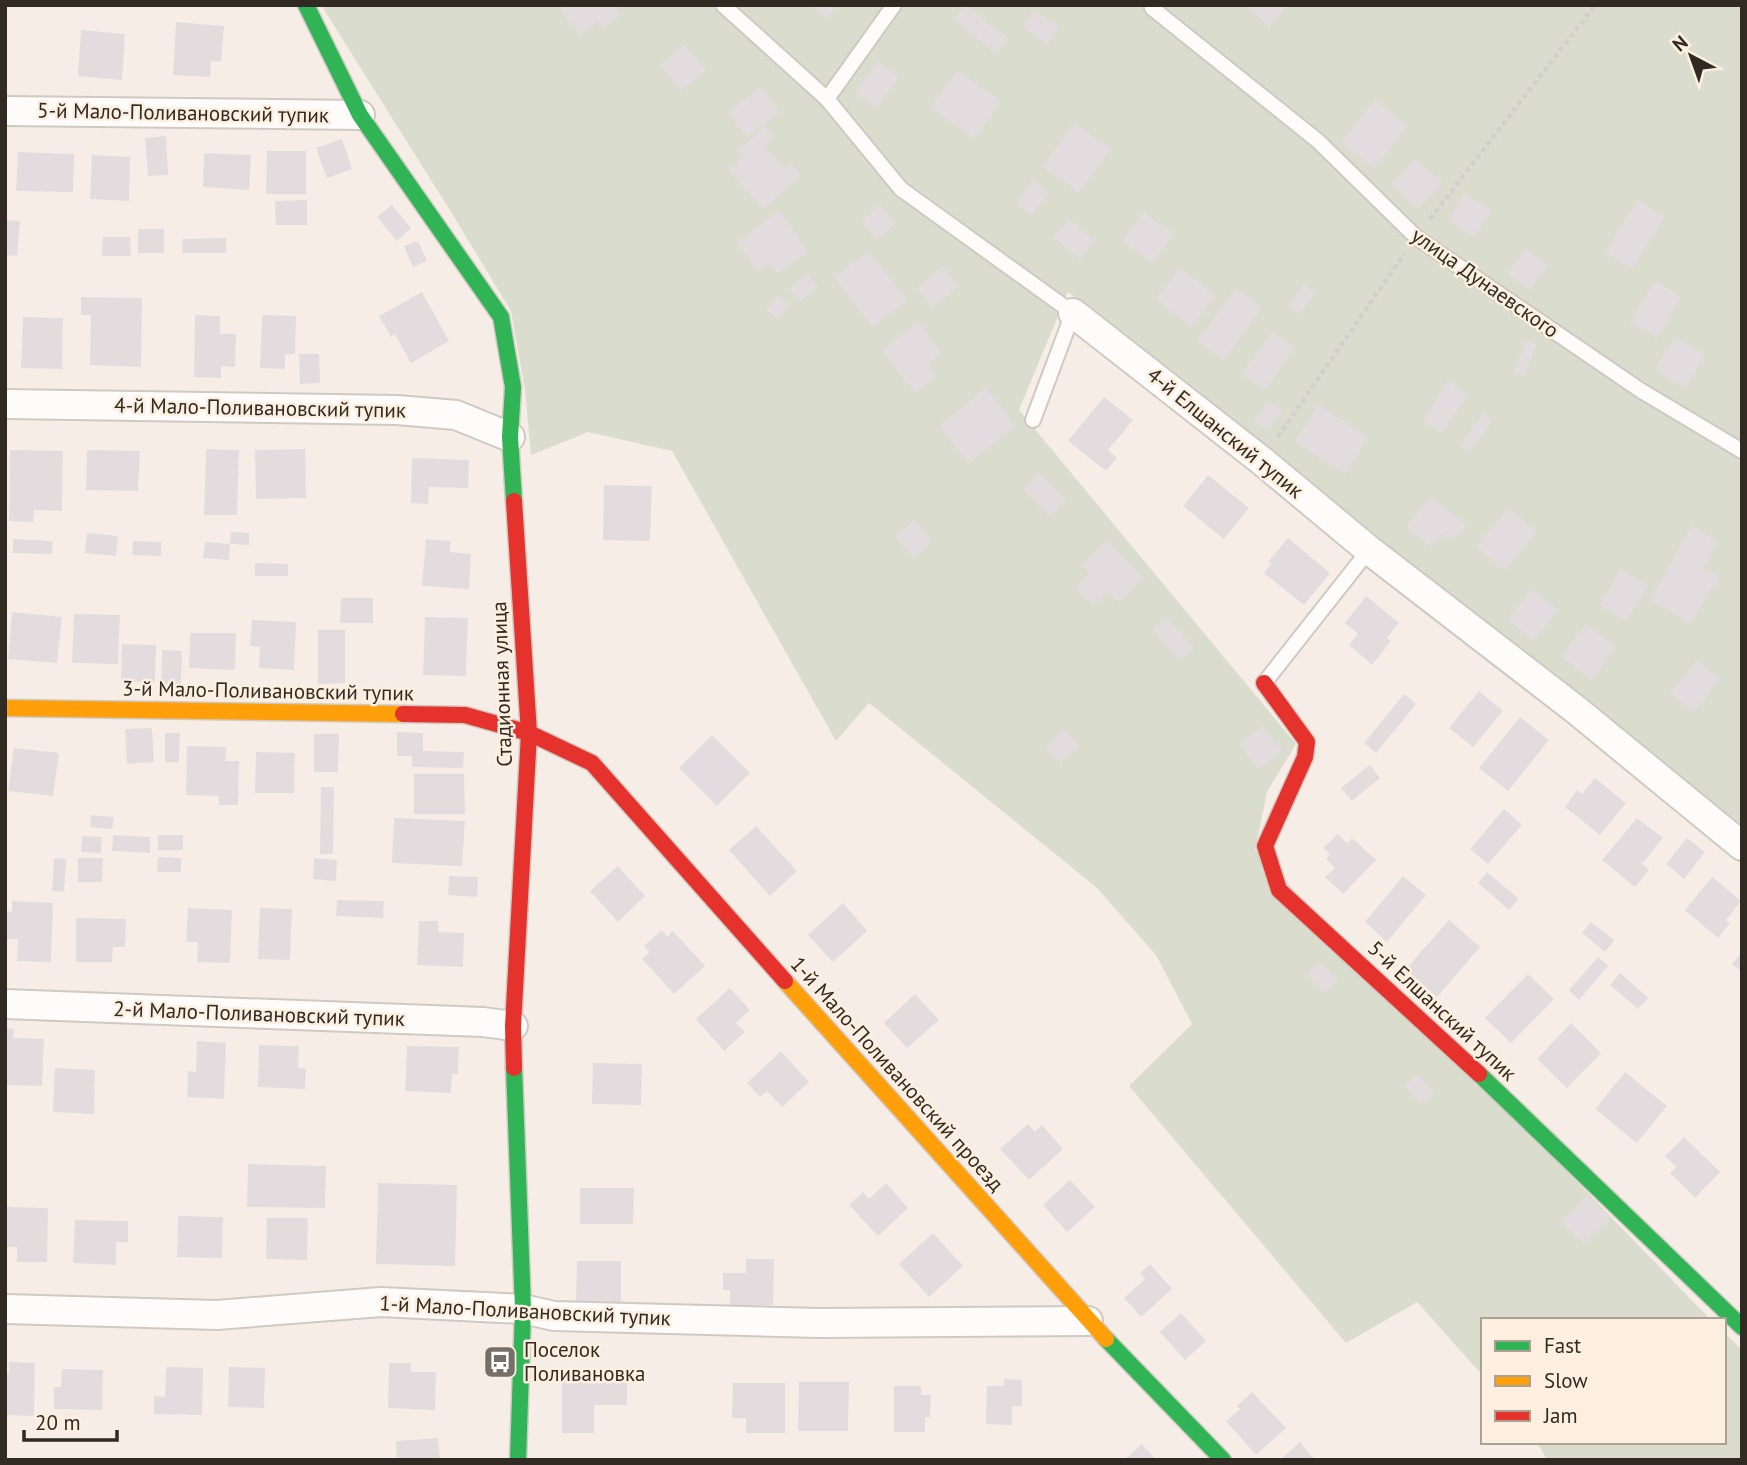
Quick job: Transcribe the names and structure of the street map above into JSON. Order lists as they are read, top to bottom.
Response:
{
  "streets": {
    "street": [
      "5-й Мало-Поливановский тупик",
      "4-й Мало-Поливановский тупик",
      "4-й Елшанский тупик",
      "Стадионная улица",
      "3-й Мало-Поливановский тупик",
      "5-й Елшанский тупик",
      "2-й Мало-Поливановский тупик",
      "1-й Мало-Поливановский проезд",
      "1-й Мало-Поливановский тупик"
    ],
    "lane": ["улица Дунаевского"]
  },
  "crossings": [
    ["5-й Мало-Поливановский тупик", "Стадионная улица"],
    ["4-й Мало-Поливановский тупик", "Стадионная улица"],
    ["Стадионная улица", "3-й Мало-Поливановский тупик"],
    ["Стадионная улица", "2-й Мало-Поливановский тупик"],
    ["Стадионная улица", "1-й Мало-Поливановский проезд"],
    ["Стадионная улица", "1-й Мало-Поливановский тупик"],
    ["3-й Мало-Поливановский тупик", "1-й Мало-Поливановский проезд"],
    ["1-й Мало-Поливановский проезд", "1-й Мало-Поливановский тупик"]
  ],
  "places": {
    "bus stop": ["Поселок Поливановка"]
  },
  "legend": ["Fast", "Slow", "Jam"],
  "scale_bar": "20 m",
  "north": "top left"
}
